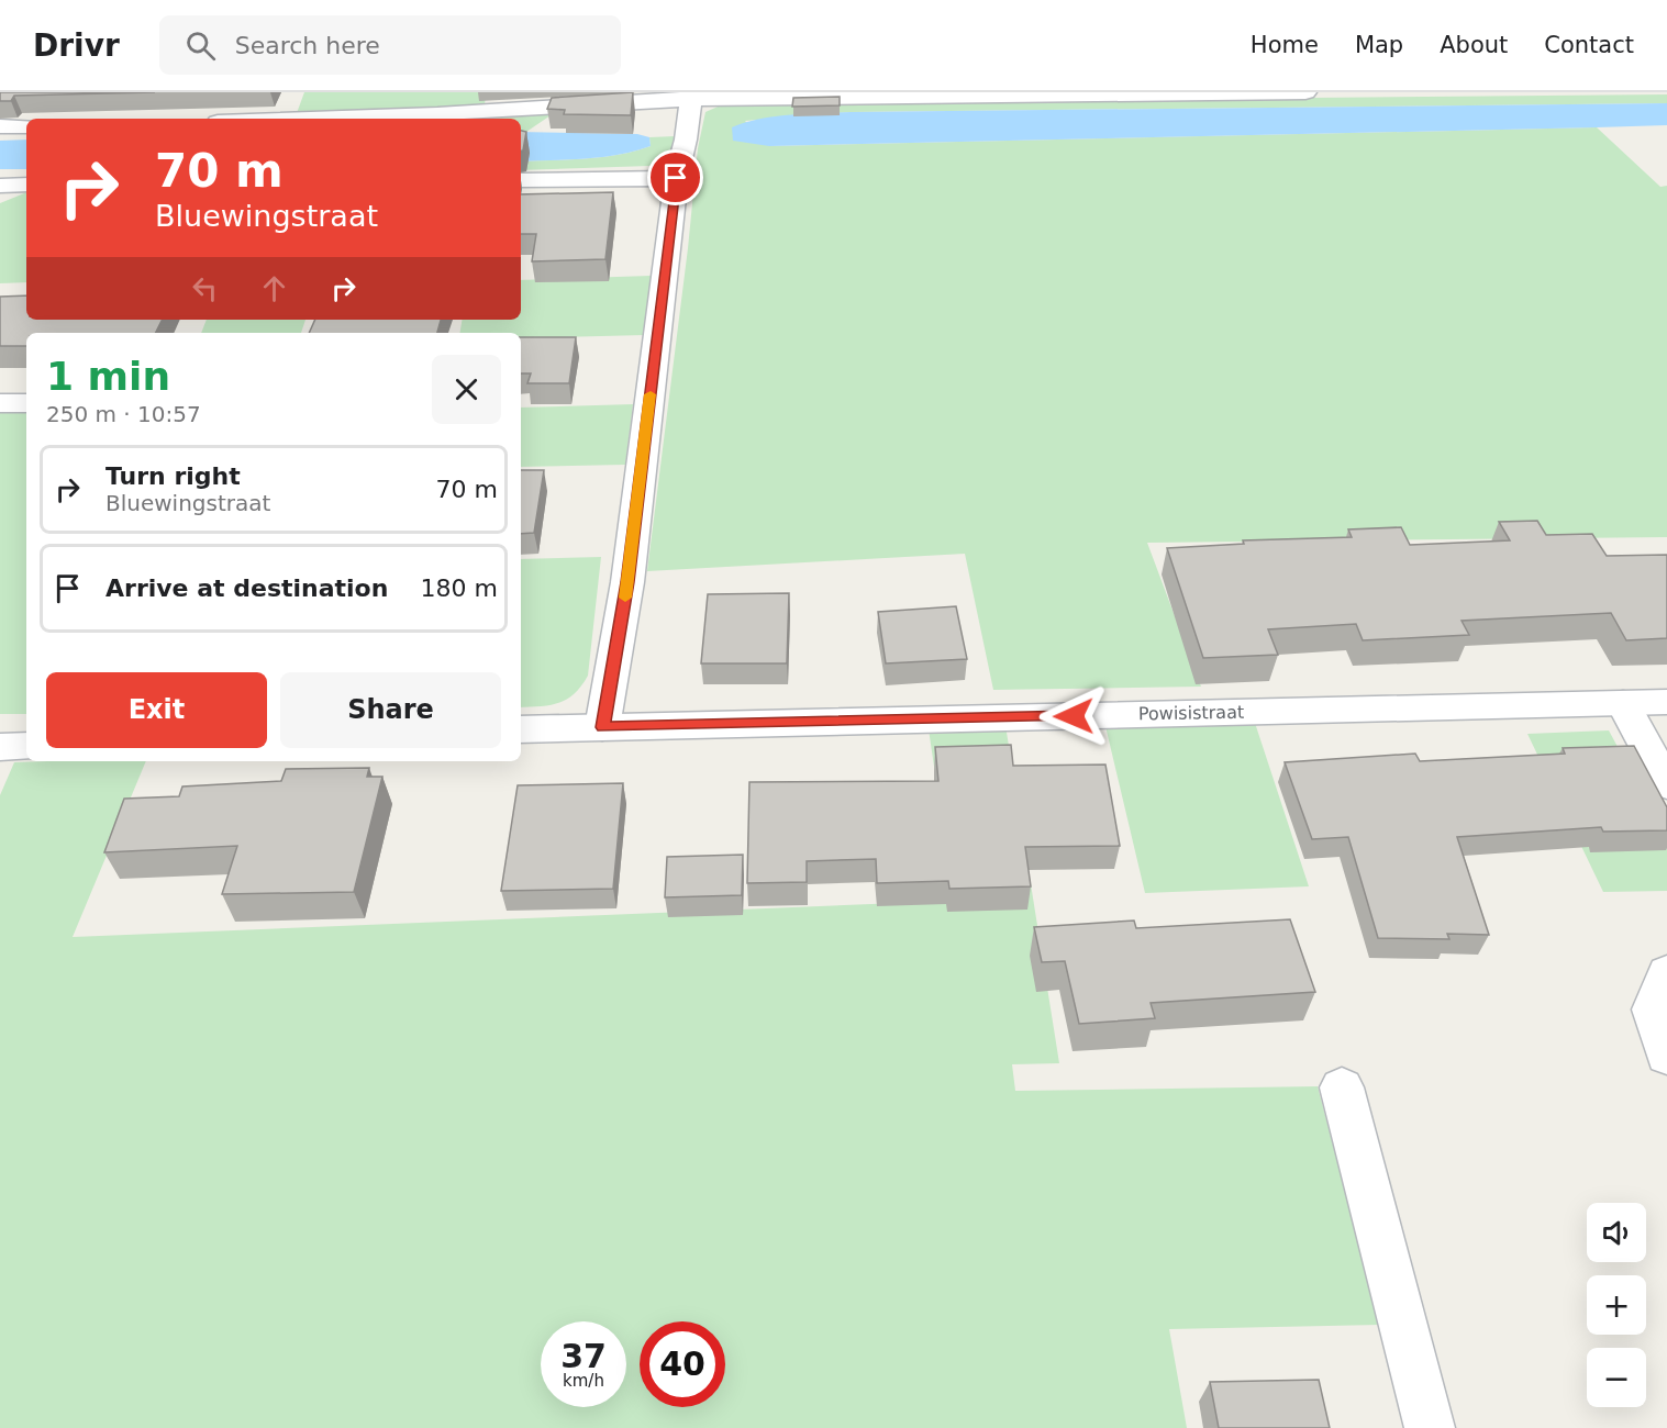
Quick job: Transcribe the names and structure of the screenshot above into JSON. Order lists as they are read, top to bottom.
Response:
{
  "streets": {
    "street": ["Powisistraat"]
  },
  "page": {
    "header": "Drivr",
    "search": "Search here",
    "nav": [
      "Home",
      "Map",
      "About",
      "Contact"
    ],
    "turn": ["70 m", "Bluewingstraat"],
    "heading": ["1 min", "250 m · 10:57"],
    "list": [
      {
        "name": "Turn right",
        "note": "Bluewingstraat",
        "value": "70 m"
      },
      {
        "name": "Arrive at destination",
        "value": "180 m"
      }
    ],
    "buttons": ["Exit", "Share"],
    "map_buttons": ["+", "−"],
    "speed": "37 km/h",
    "limit": "40"
  }
}
